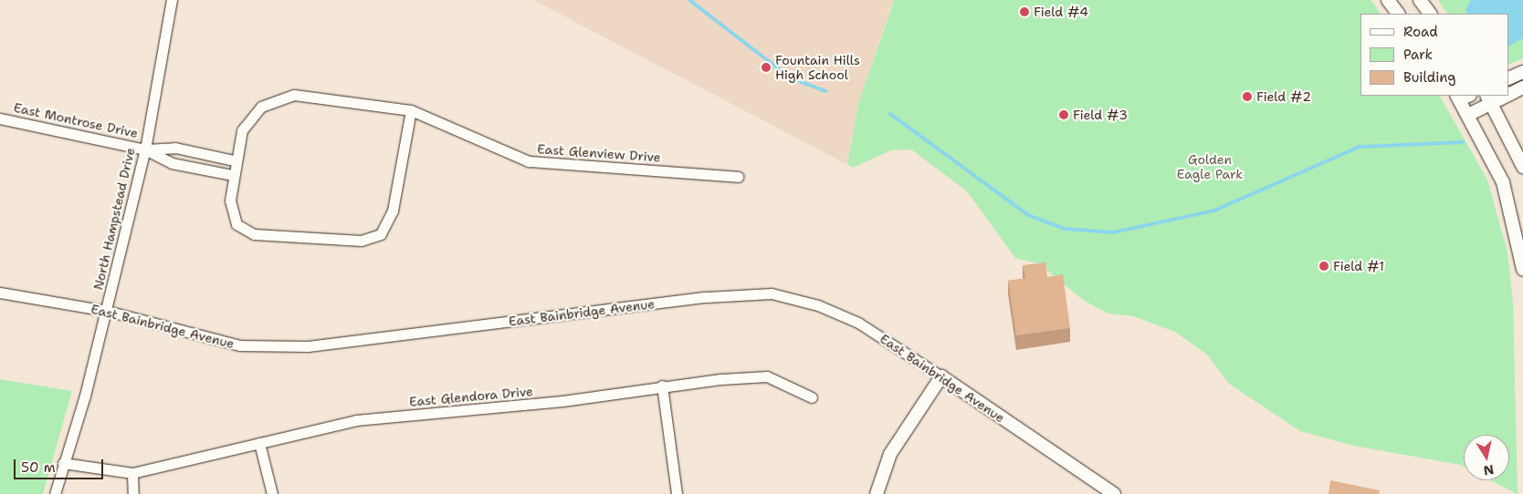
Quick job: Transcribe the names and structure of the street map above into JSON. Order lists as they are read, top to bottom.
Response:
{
  "streets": {
    "street": [
      "East Montrose Drive",
      "East Glenview Drive",
      "North Hampstead Drive",
      "East Bainbridge Avenue",
      "East Glendora Drive"
    ]
  },
  "crossings": [
    ["East Montrose Drive", "North Hampstead Drive"],
    ["North Hampstead Drive", "East Bainbridge Avenue"]
  ],
  "parks": ["Golden Eagle Park"],
  "places": [
    "Field #4",
    "Fountain Hills High School",
    "Field #2",
    "Field #3",
    "Field #1"
  ],
  "legend": ["Road", "Park", "Building"],
  "scale_bar": "50 m",
  "north": "bottom"
}
